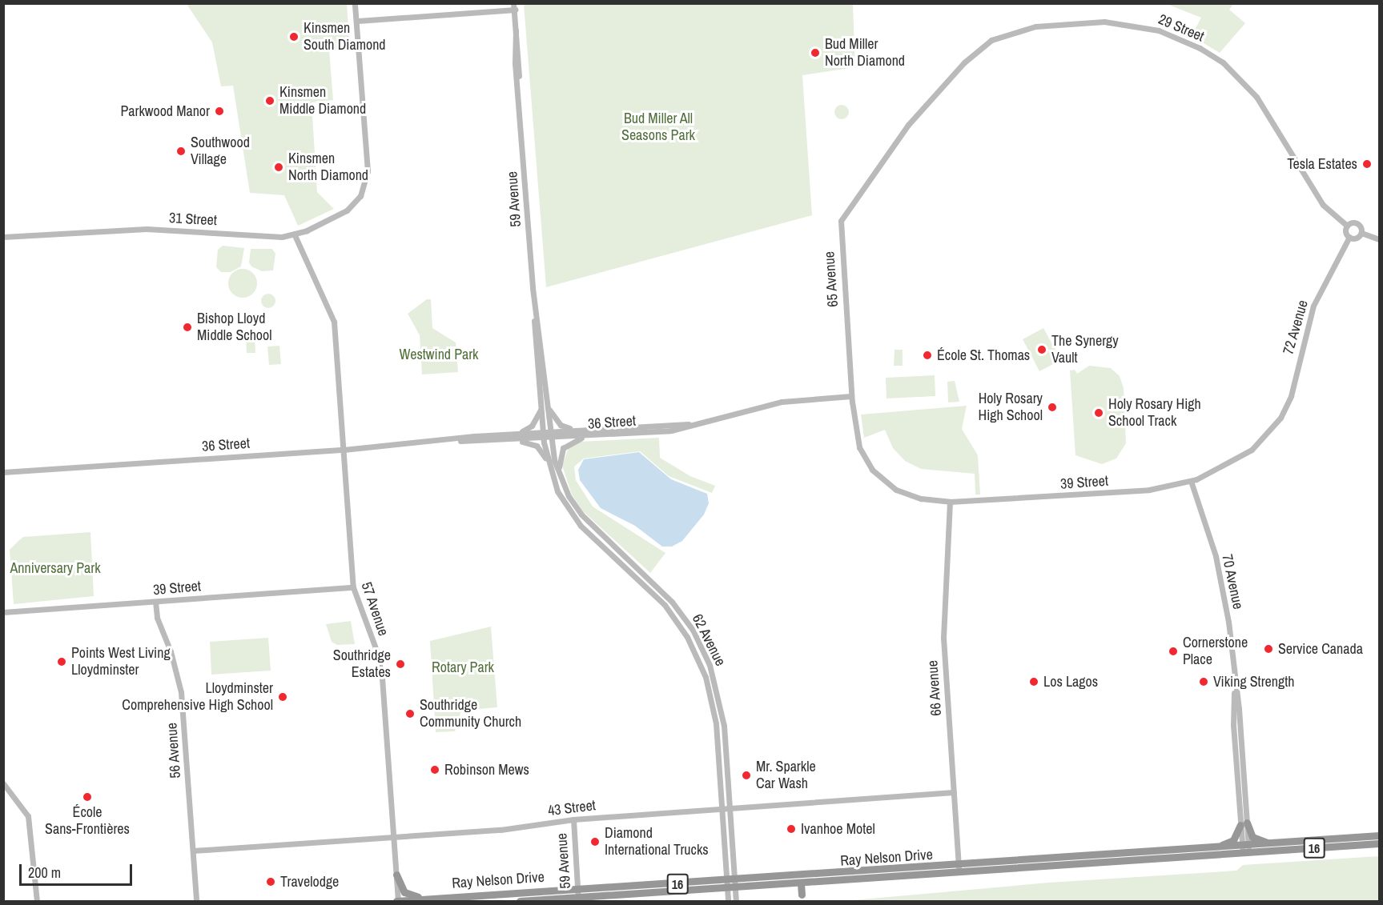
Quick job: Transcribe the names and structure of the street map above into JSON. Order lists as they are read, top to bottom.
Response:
{
  "streets": {
    "highway": ["16", "Ray Nelson Drive"],
    "street": [
      "29 Street",
      "59 Avenue",
      "31 Street",
      "65 Avenue",
      "72 Avenue",
      "36 Street",
      "39 Street",
      "70 Avenue",
      "57 Avenue",
      "62 Avenue",
      "66 Avenue",
      "56 Avenue",
      "43 Street"
    ]
  },
  "crossings": [
    ["29 Street", "65 Avenue"],
    ["59 Avenue", "36 Street"],
    ["59 Avenue", "62 Avenue"],
    ["59 Avenue", "43 Street"],
    ["59 Avenue", "Ray Nelson Drive"],
    ["31 Street", "57 Avenue"],
    ["65 Avenue", "36 Street"],
    ["65 Avenue", "39 Street"],
    ["72 Avenue", "39 Street"],
    ["36 Street", "57 Avenue"],
    ["36 Street", "62 Avenue"],
    ["39 Street", "70 Avenue"],
    ["39 Street", "57 Avenue"],
    ["39 Street", "66 Avenue"],
    ["39 Street", "56 Avenue"],
    ["70 Avenue", "Ray Nelson Drive"],
    ["57 Avenue", "43 Street"],
    ["57 Avenue", "Ray Nelson Drive"],
    ["62 Avenue", "43 Street"],
    ["62 Avenue", "Ray Nelson Drive"],
    ["66 Avenue", "43 Street"],
    ["66 Avenue", "Ray Nelson Drive"],
    ["56 Avenue", "43 Street"]
  ],
  "parks": [
    "Bud Miller All Seasons Park",
    "Westwind Park",
    "Anniversary Park",
    "Rotary Park"
  ],
  "places": [
    "Kinsmen South Diamond",
    "Bud Miller North Diamond",
    "Kinsmen Middle Diamond",
    "Parkwood Manor",
    "Southwood Village",
    "Tesla Estates",
    "Kinsmen North Diamond",
    "Bishop Lloyd Middle School",
    "The Synergy Vault",
    "École St. Thomas",
    "Holy Rosary High School",
    "Holy Rosary High School Track",
    "Service Canada",
    "Cornerstone Place",
    "Points West Living Lloydminster",
    "Southridge Estates",
    "Los Lagos",
    "Viking Strength",
    "Lloydminster Comprehensive High School",
    "Southridge Community Church",
    "Robinson Mews",
    "Mr. Sparkle Car Wash",
    "École Sans-Frontières",
    "Ivanhoe Motel",
    "Diamond International Trucks",
    "Travelodge"
  ],
  "scale_bar": "200 m"
}
